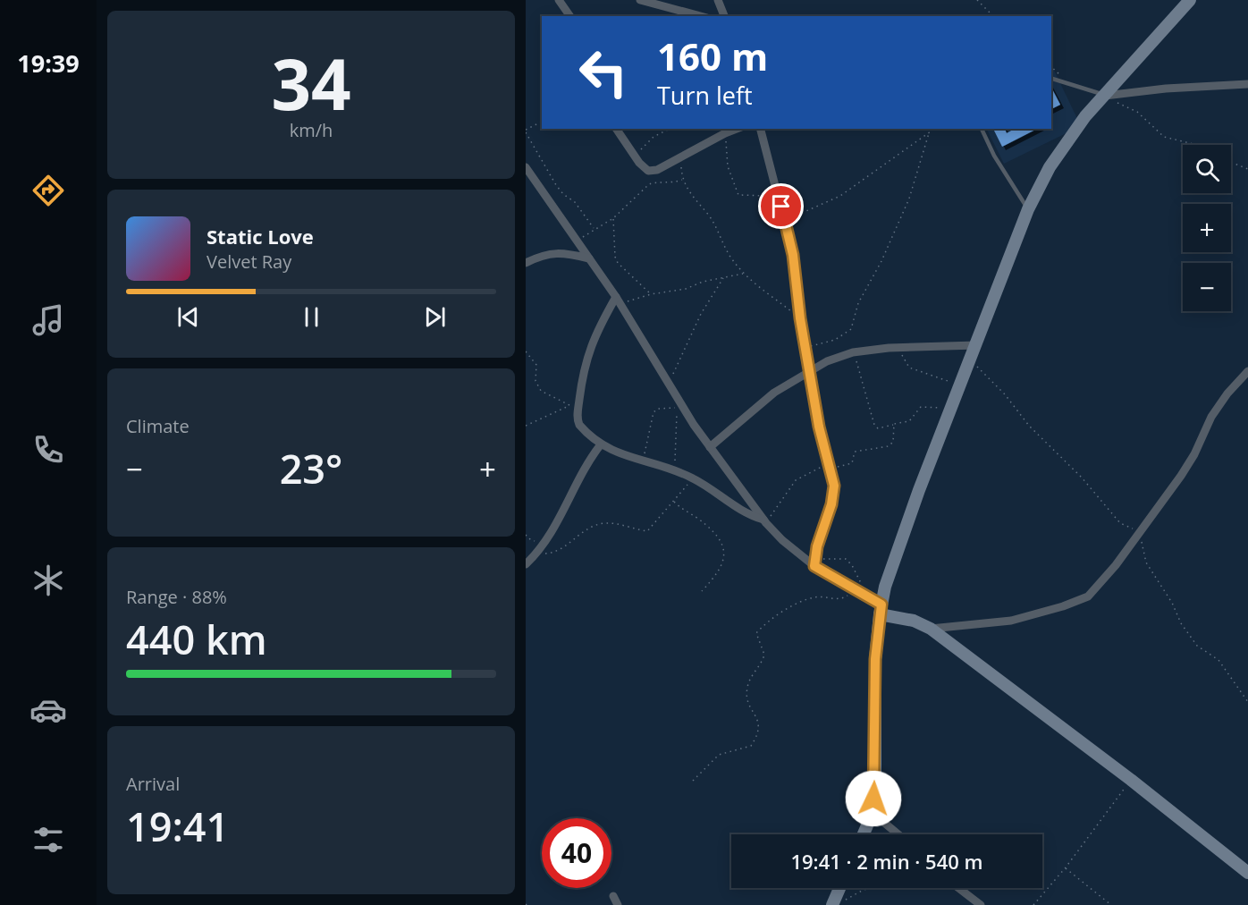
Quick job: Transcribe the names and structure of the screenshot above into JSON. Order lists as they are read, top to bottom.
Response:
{
  "page": {
    "tabs": "19:39",
    "tile": [
      ["34", "km/h"],
      "Climate",
      ["Range · 88%", "440 km"],
      ["Arrival", "19:41"]
    ],
    "turn": ["160 m", "Turn left"],
    "map_buttons": ["+", "−"],
    "song": ["Static Love", "Velvet Ray"],
    "heat": ["−", "23°", "+"],
    "limit": "40",
    "trip": "19:41 · 2 min · 540 m"
  }
}
